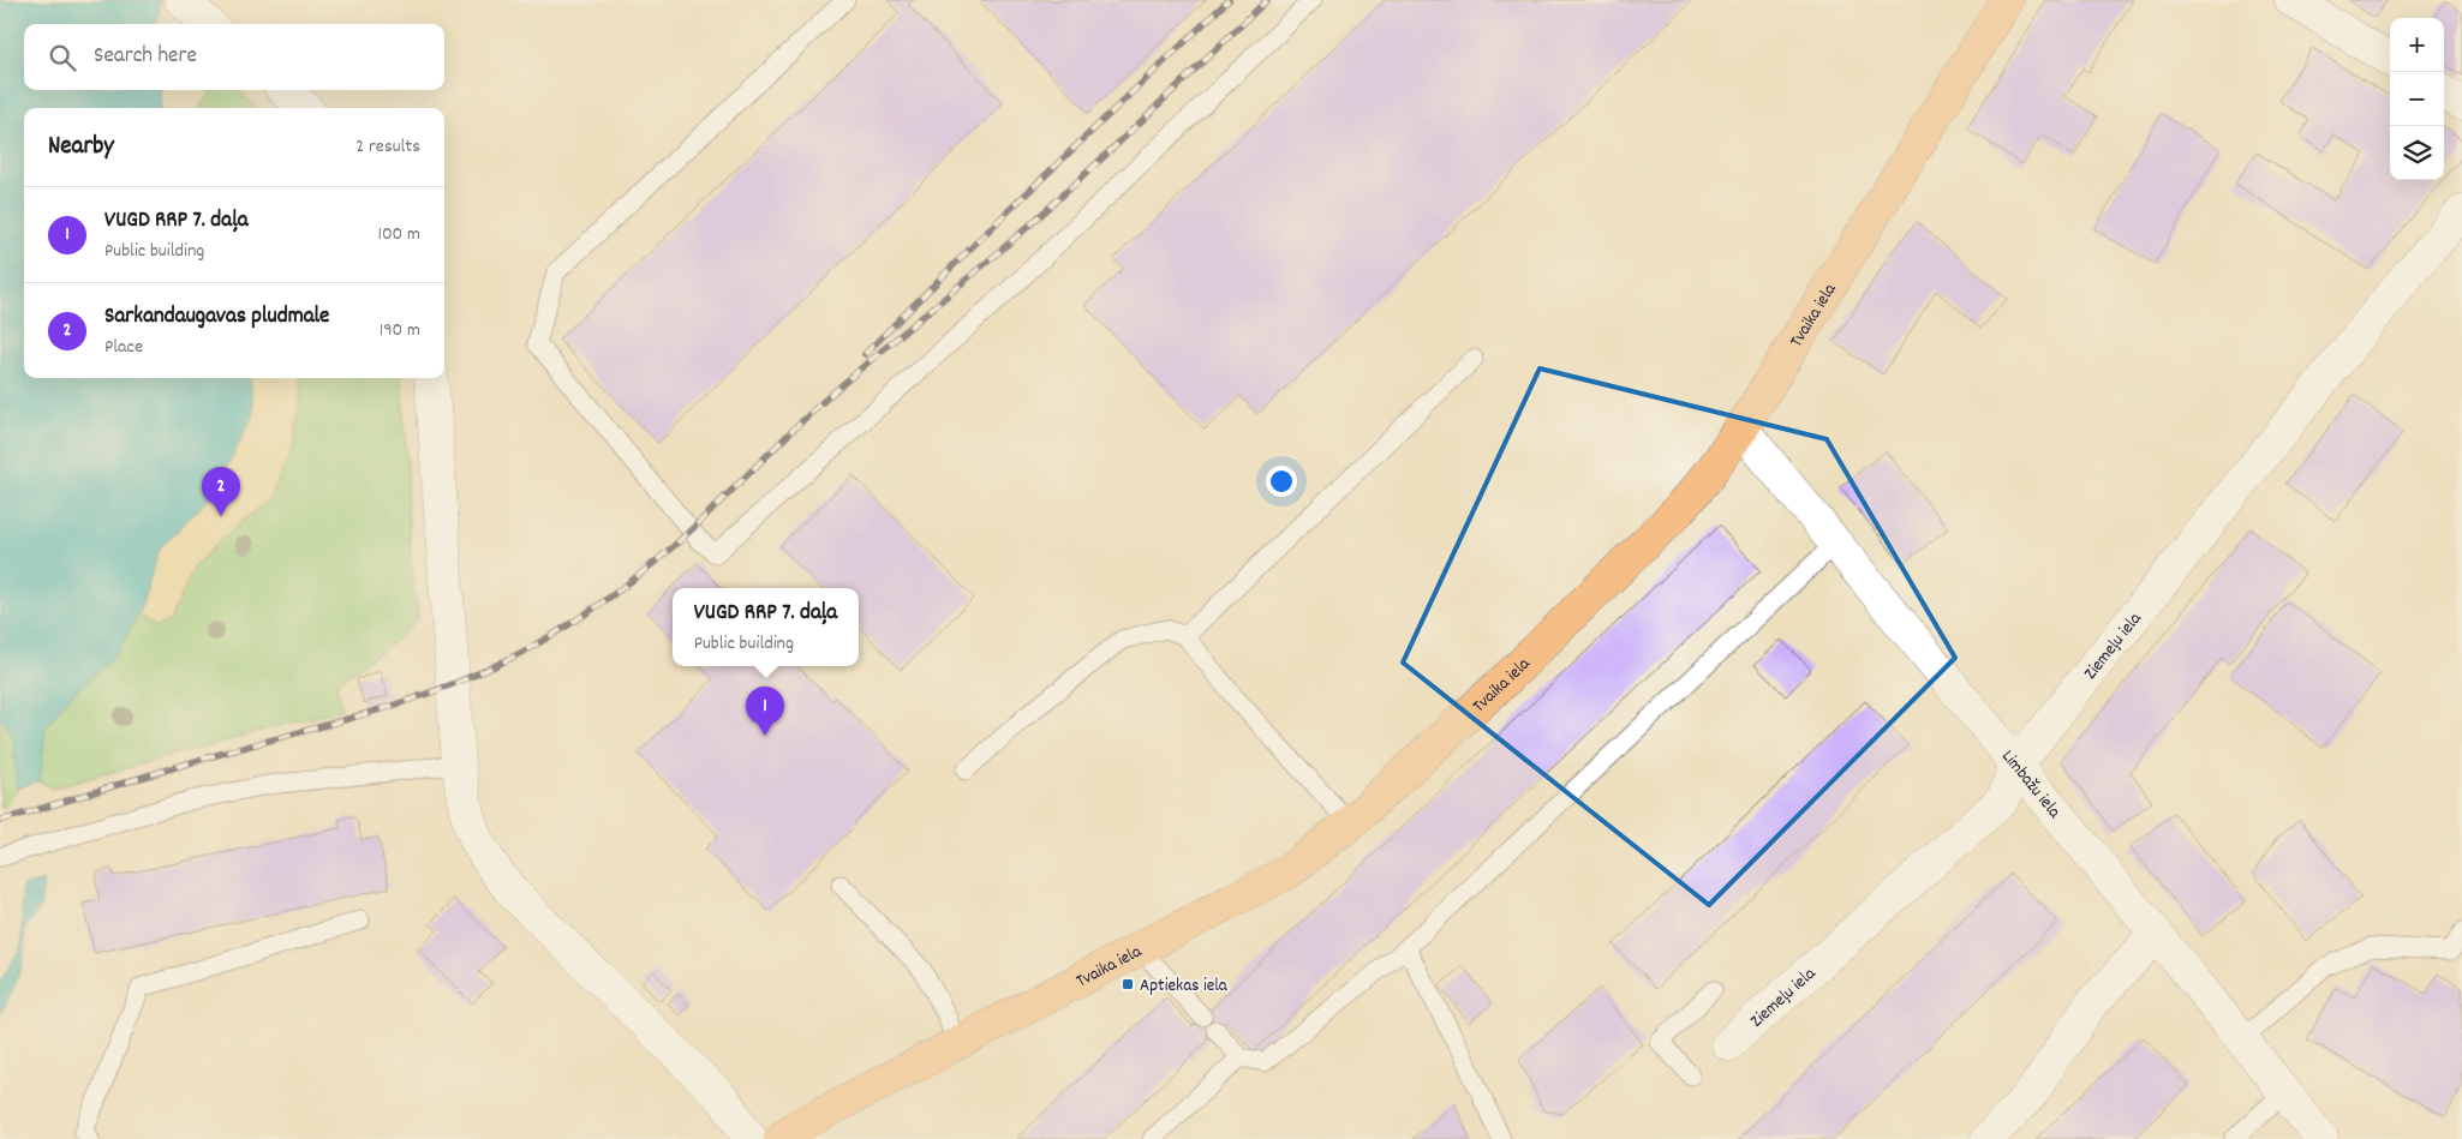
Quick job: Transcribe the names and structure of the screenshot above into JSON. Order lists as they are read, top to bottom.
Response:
{
  "streets": {
    "main road": ["Tvaika iela"],
    "street": ["Ziemeļu iela", "Limbažu iela"]
  },
  "crossings": [
    ["Tvaika iela", "Limbažu iela"],
    ["Ziemeļu iela", "Limbažu iela"]
  ],
  "places": {
    "transit": ["Aptiekas iela"]
  },
  "page": {
    "map_buttons": ["+", "−"],
    "search": "Search here",
    "heading": ["Nearby", "2 results"],
    "list": [
      {
        "mark": "1",
        "name": "VUGD RRP 7. daļa",
        "note": "Public building",
        "value": "100 m"
      },
      {
        "mark": "2",
        "name": "Sarkandaugavas pludmale",
        "note": "Place",
        "value": "190 m"
      }
    ],
    "pins": ["2", "1"],
    "popup": ["VUGD RRP 7. daļa", "Public building"]
  }
}
